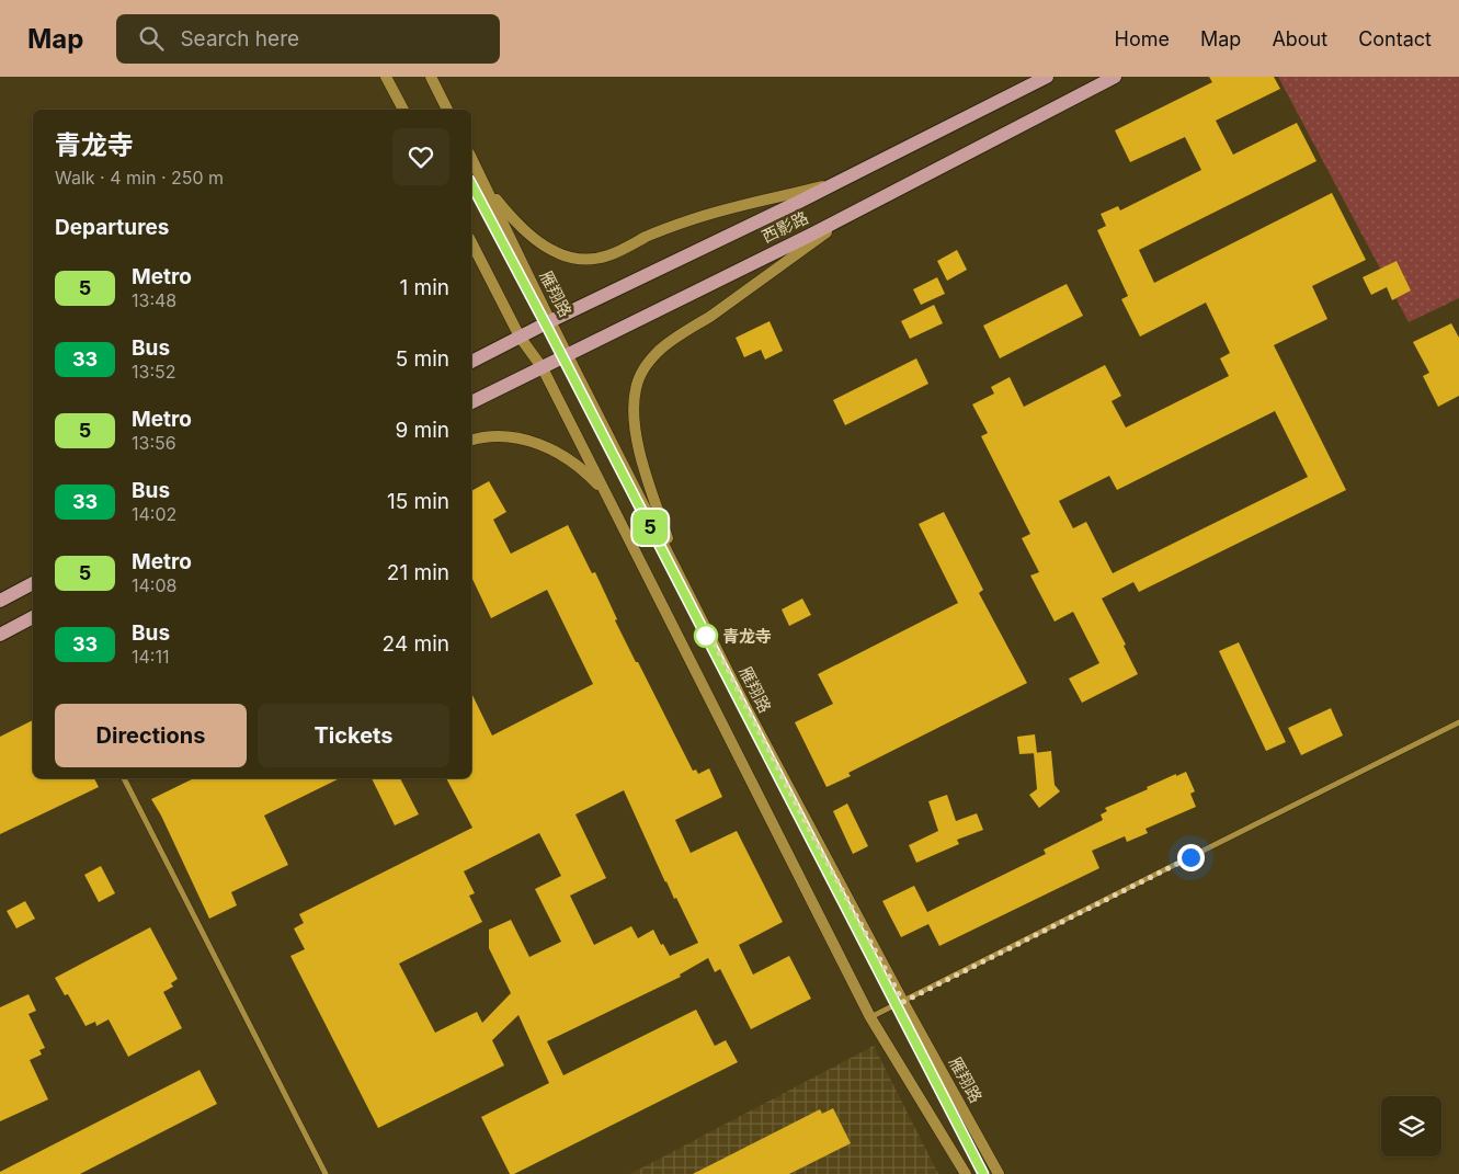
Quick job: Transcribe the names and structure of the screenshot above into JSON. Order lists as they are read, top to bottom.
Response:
{
  "streets": {
    "main road": ["西影路", "雁翔路"]
  },
  "crossings": [
    ["西影路", "雁翔路"]
  ],
  "places": ["青龙寺"],
  "lines": ["metro line 5"],
  "page": {
    "header": "Map",
    "search": "Search here",
    "nav": [
      "Home",
      "Map",
      "About",
      "Contact"
    ],
    "on_map": "5",
    "heading": [
      ["青龙寺", "Walk · 4 min · 250 m"],
      "Departures"
    ],
    "list": [
      {
        "mark": "5",
        "name": "Metro",
        "note": "13:48",
        "value": "1 min"
      },
      {
        "mark": "33",
        "name": "Bus",
        "note": "13:52",
        "value": "5 min"
      },
      {
        "mark": "5",
        "name": "Metro",
        "note": "13:56",
        "value": "9 min"
      },
      {
        "mark": "33",
        "name": "Bus",
        "note": "14:02",
        "value": "15 min"
      },
      {
        "mark": "5",
        "name": "Metro",
        "note": "14:08",
        "value": "21 min"
      },
      {
        "mark": "33",
        "name": "Bus",
        "note": "14:11",
        "value": "24 min"
      }
    ],
    "buttons": ["Directions", "Tickets"]
  }
}
